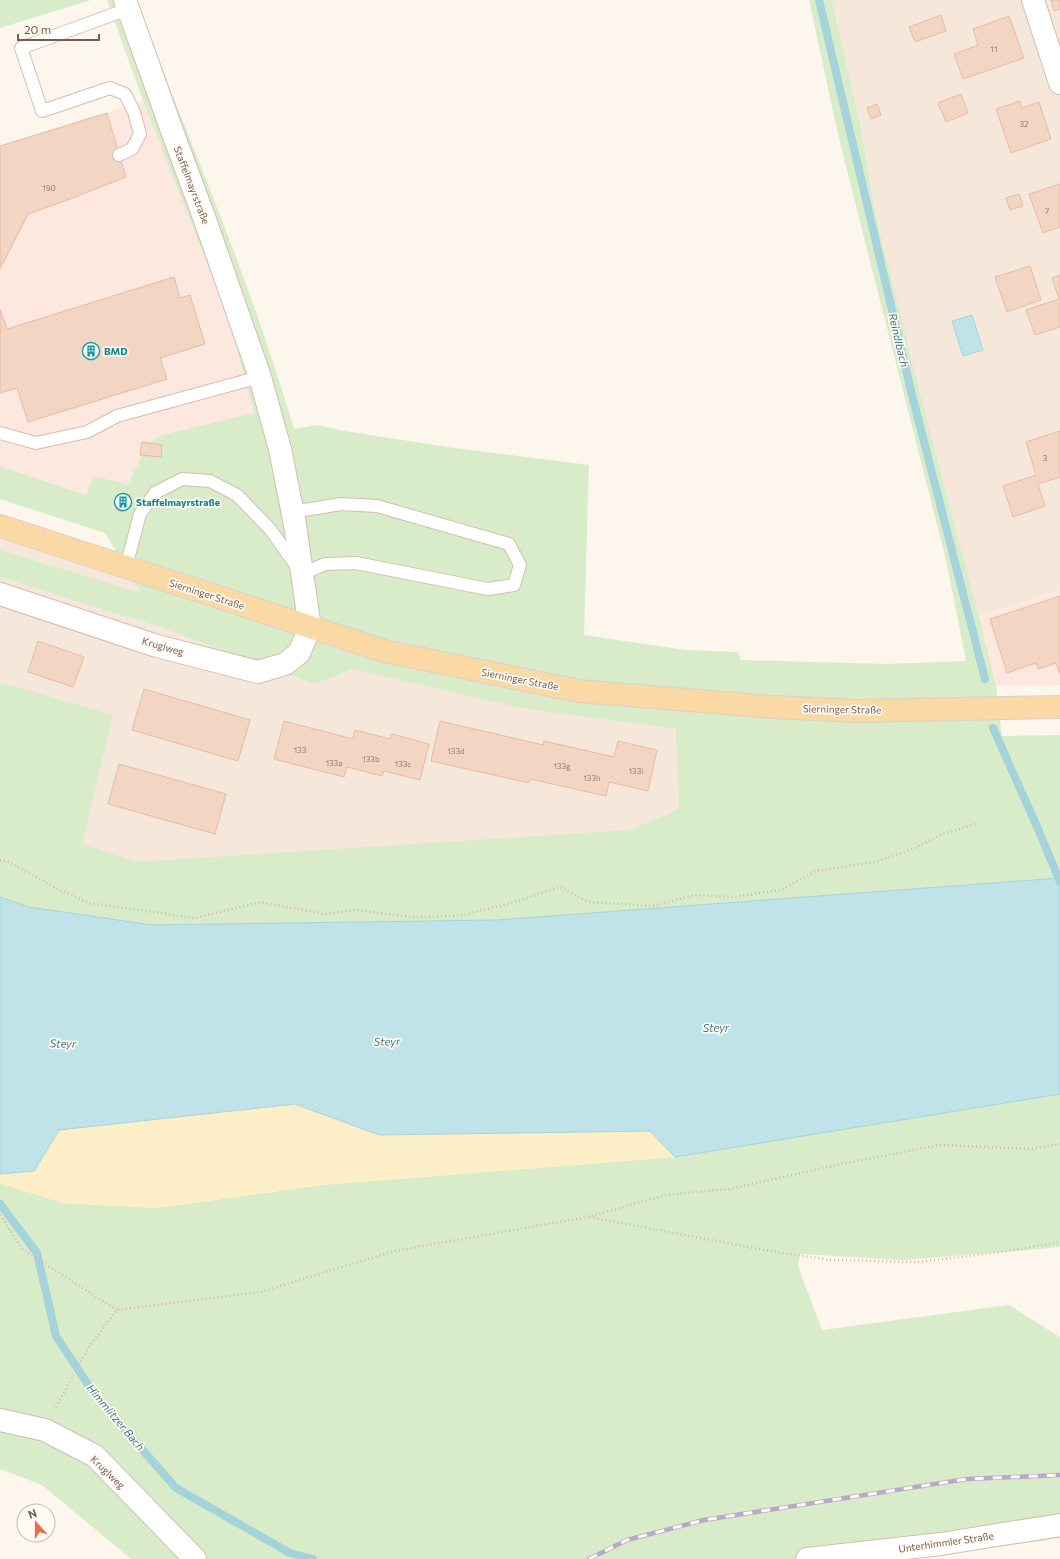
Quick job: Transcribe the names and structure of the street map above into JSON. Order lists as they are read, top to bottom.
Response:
{
  "streets": {
    "main road": ["Sierninger Straße"],
    "street": ["Staffelmayrstraße", "Kruglweg", "Unterhimmler Straße"]
  },
  "crossings": [
    ["Staffelmayrstraße", "Sierninger Straße"],
    ["Staffelmayrstraße", "Kruglweg"],
    ["Sierninger Straße", "Kruglweg"]
  ],
  "water": ["Reindlbach", "Steyr", "Himmlitzer Bach"],
  "places": {
    "building": ["BMD", "Staffelmayrstraße"]
  },
  "house_numbers": [
    "11",
    "32",
    "190",
    "7",
    "3",
    "133",
    "133d",
    "133b",
    "133a",
    "133c",
    "133g",
    "133i",
    "133h"
  ],
  "scale_bar": "20 m",
  "north": "top"
}
